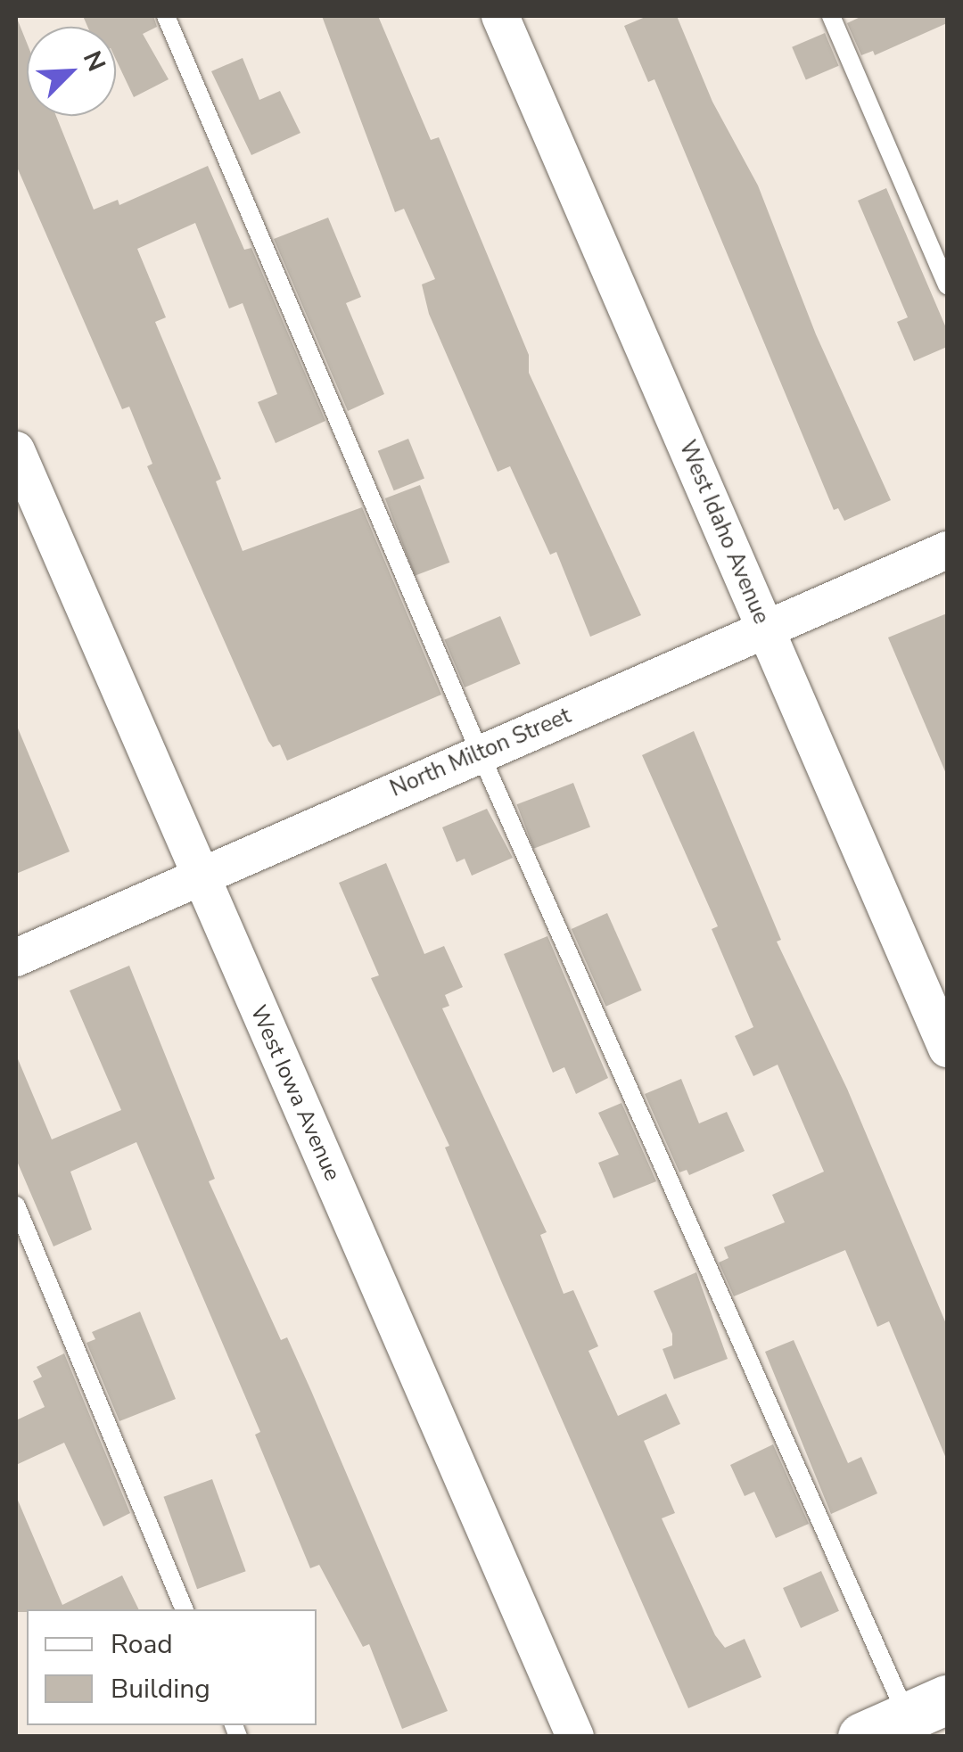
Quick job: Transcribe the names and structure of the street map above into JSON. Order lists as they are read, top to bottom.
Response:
{
  "streets": {
    "street": ["West Idaho Avenue", "North Milton Street", "West Iowa Avenue"]
  },
  "crossings": [
    ["West Idaho Avenue", "North Milton Street"],
    ["North Milton Street", "West Iowa Avenue"]
  ],
  "legend": ["Road", "Building"],
  "north": "top right"
}
